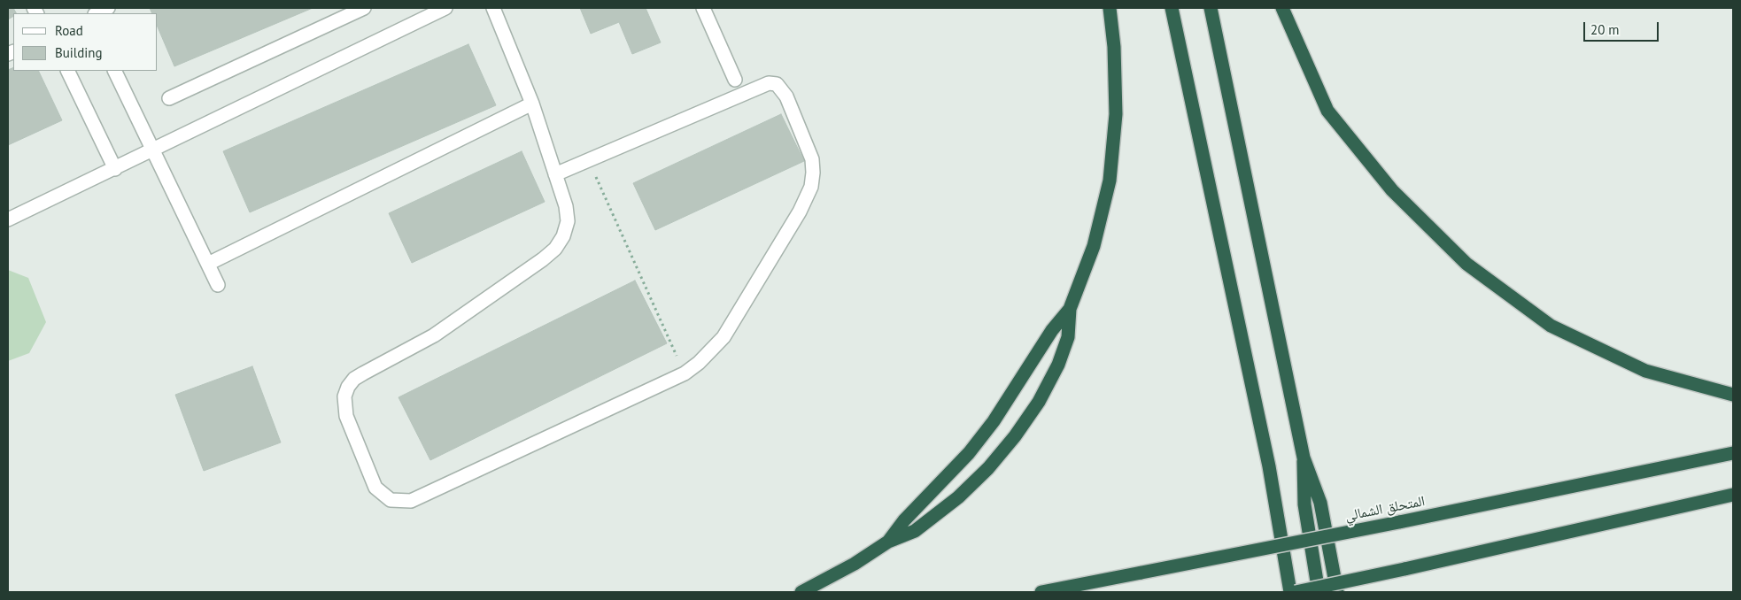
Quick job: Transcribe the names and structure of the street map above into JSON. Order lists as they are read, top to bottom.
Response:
{
  "streets": {
    "highway": ["المتحلق الشمالي"]
  },
  "legend": ["Road", "Building"],
  "scale_bar": "20 m"
}
